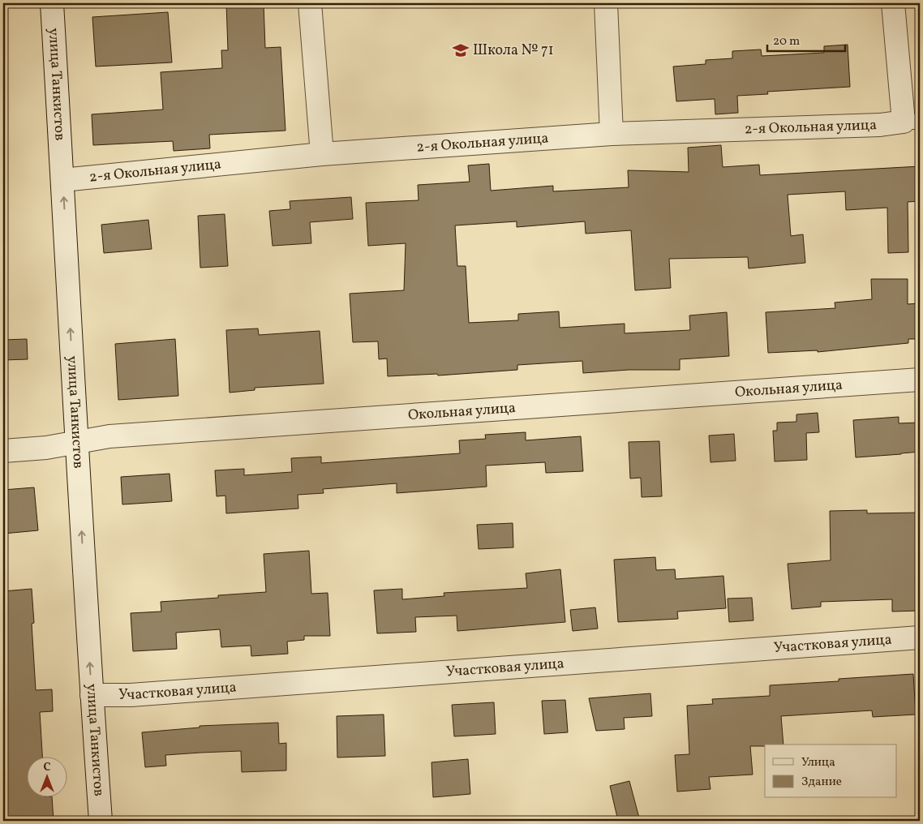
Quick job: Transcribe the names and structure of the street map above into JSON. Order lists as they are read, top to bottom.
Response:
{
  "streets": {
    "street": [
      "улица Танкистов",
      "2-я Окольная улица",
      "Окольная улица",
      "Участковая улица"
    ]
  },
  "crossings": [
    ["улица Танкистов", "2-я Окольная улица"],
    ["улица Танкистов", "Окольная улица"],
    ["улица Танкистов", "Участковая улица"]
  ],
  "one_way": ["улица Танкистов"],
  "places": {
    "school or university": ["Школа № 71"]
  },
  "legend": ["Улица", "Здание"],
  "scale_bar": "20 m",
  "north": "top"
}
